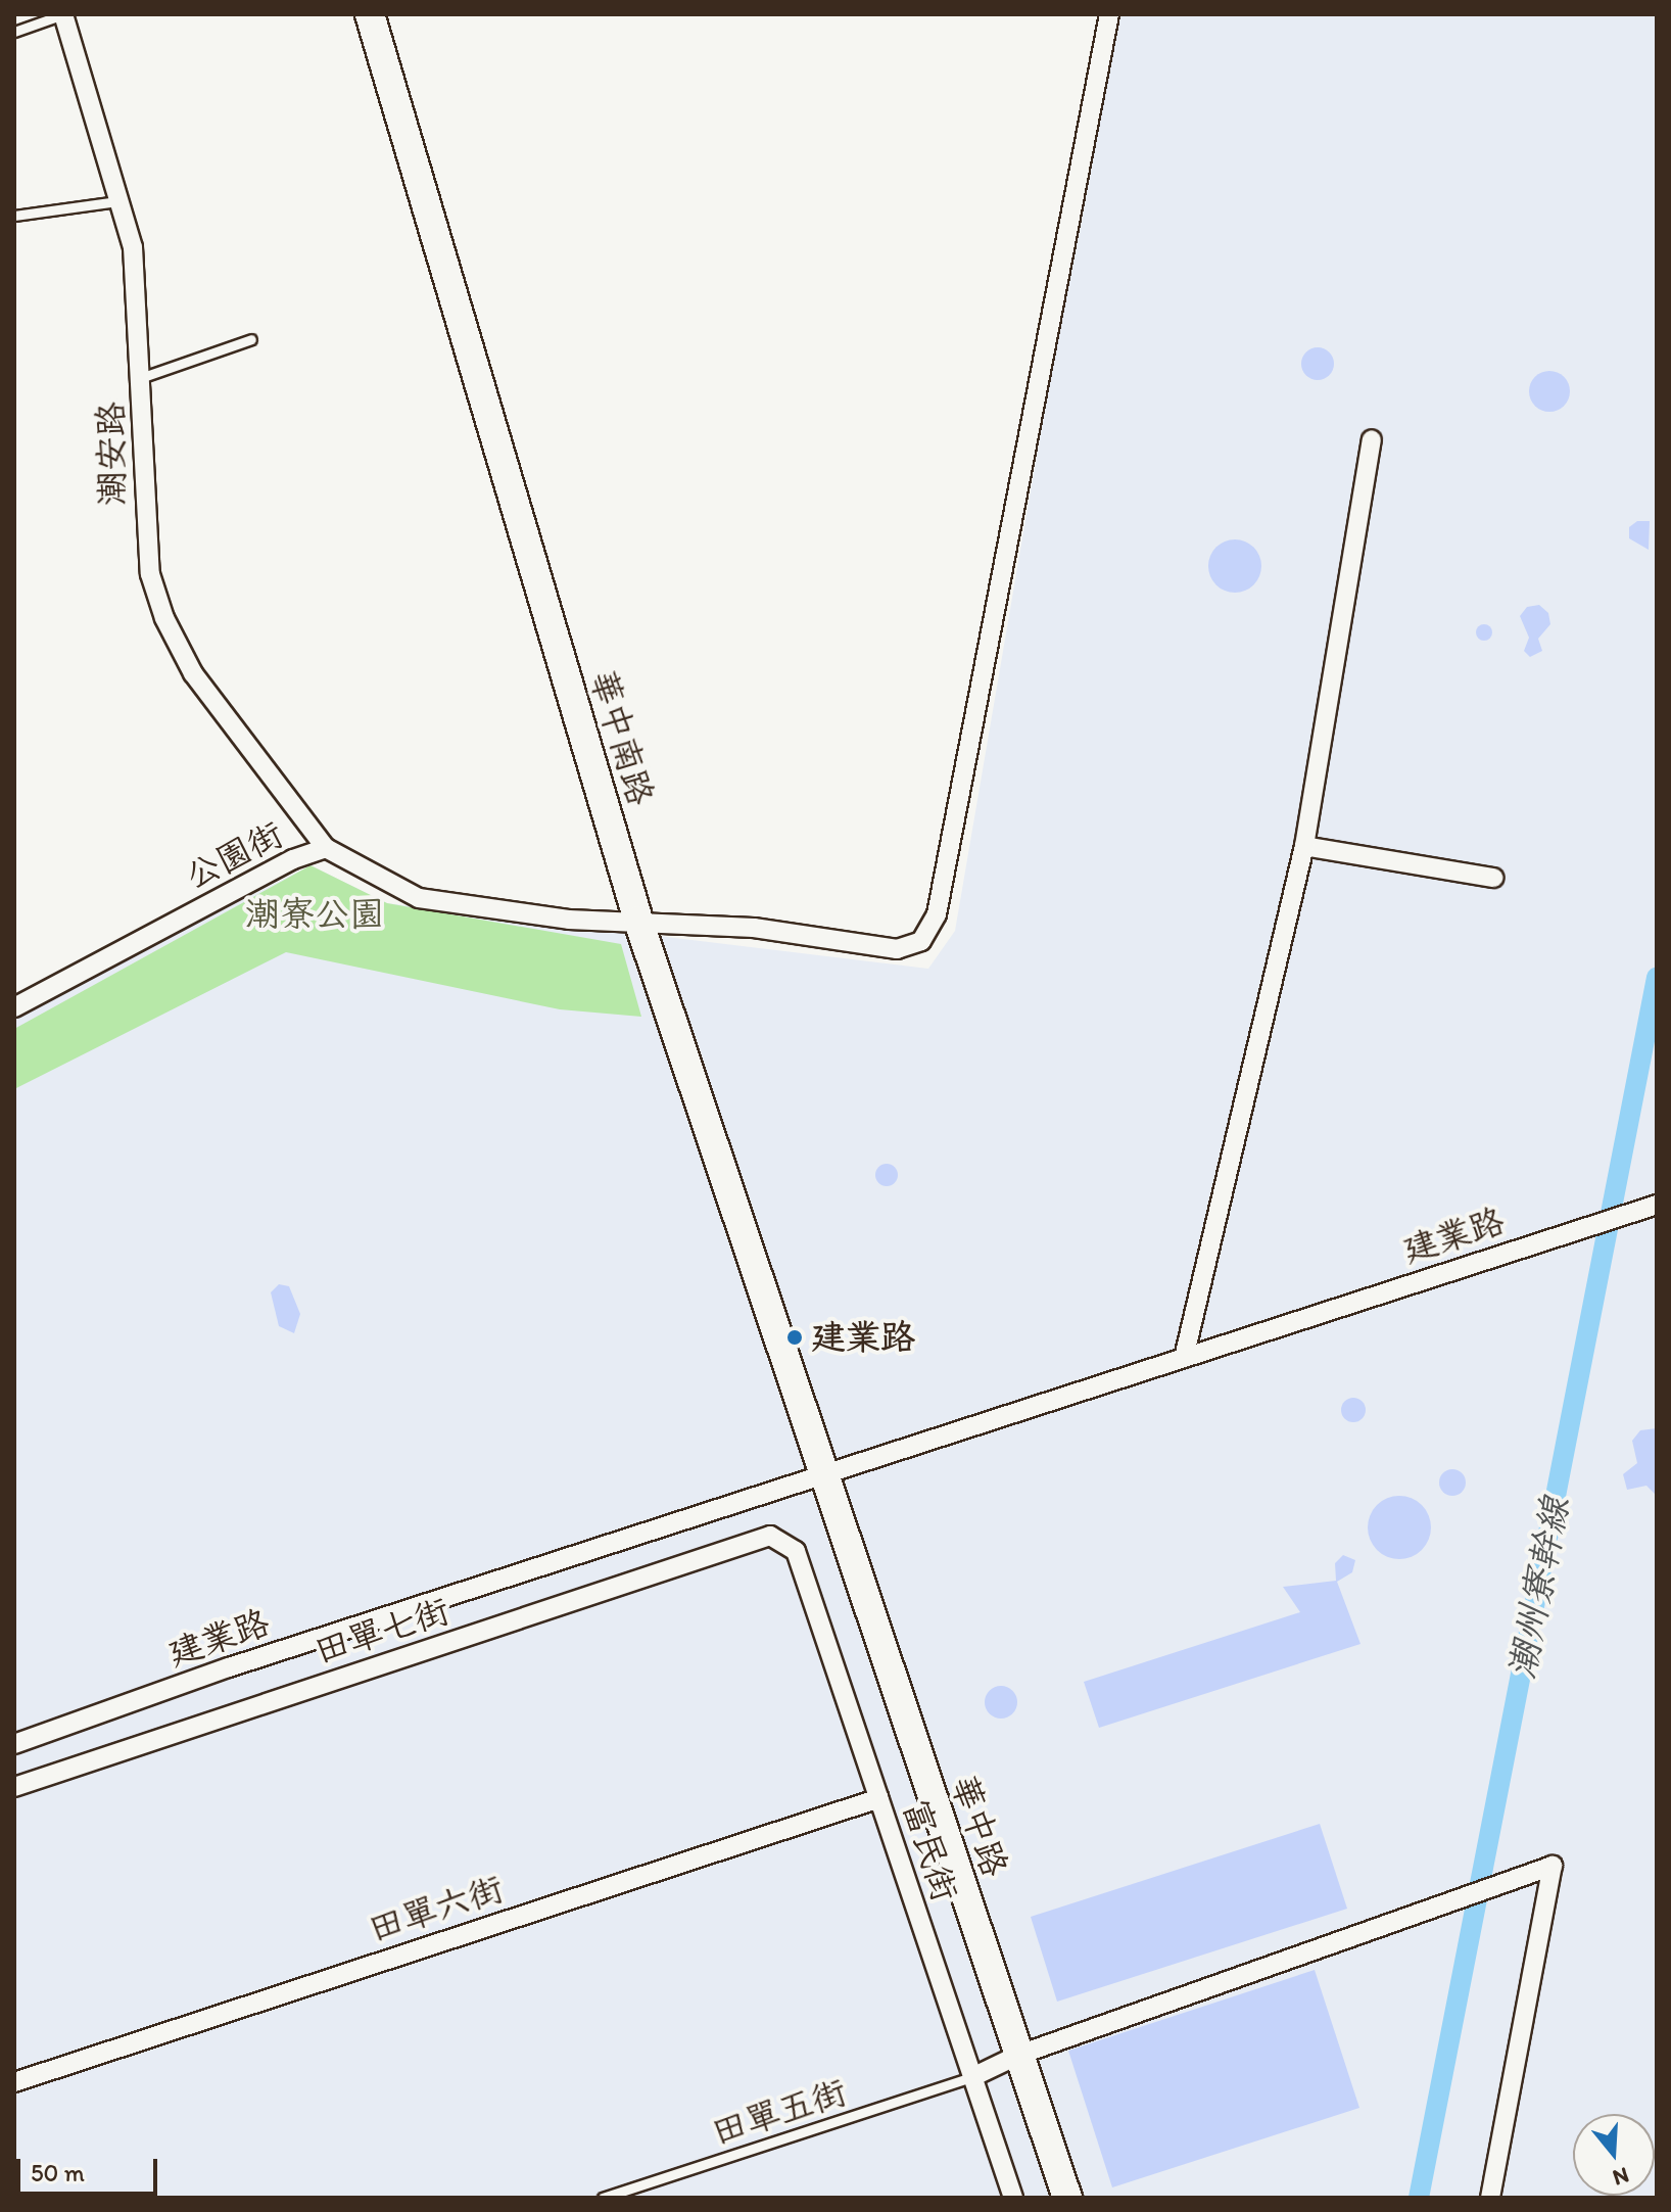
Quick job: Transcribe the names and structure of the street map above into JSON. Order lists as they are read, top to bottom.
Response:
{
  "streets": {
    "main road": ["華中南路", "華中路"],
    "street": [
      "潮安路",
      "公園街",
      "建業路",
      "田單七街",
      "富民街",
      "田單六街"
    ],
    "lane": ["田單五街"]
  },
  "crossings": [
    ["潮安路", "公園街"],
    ["華中南路", "公園街"],
    ["華中南路", "建業路"],
    ["華中南路", "華中路"],
    ["建業路", "華中路"],
    ["田單七街", "富民街"],
    ["富民街", "田單六街"],
    ["富民街", "田單五街"]
  ],
  "water": ["潮州寮幹線"],
  "parks": ["潮寮公園"],
  "places": ["建業路"],
  "scale_bar": "50 m",
  "north": "bottom"
}
